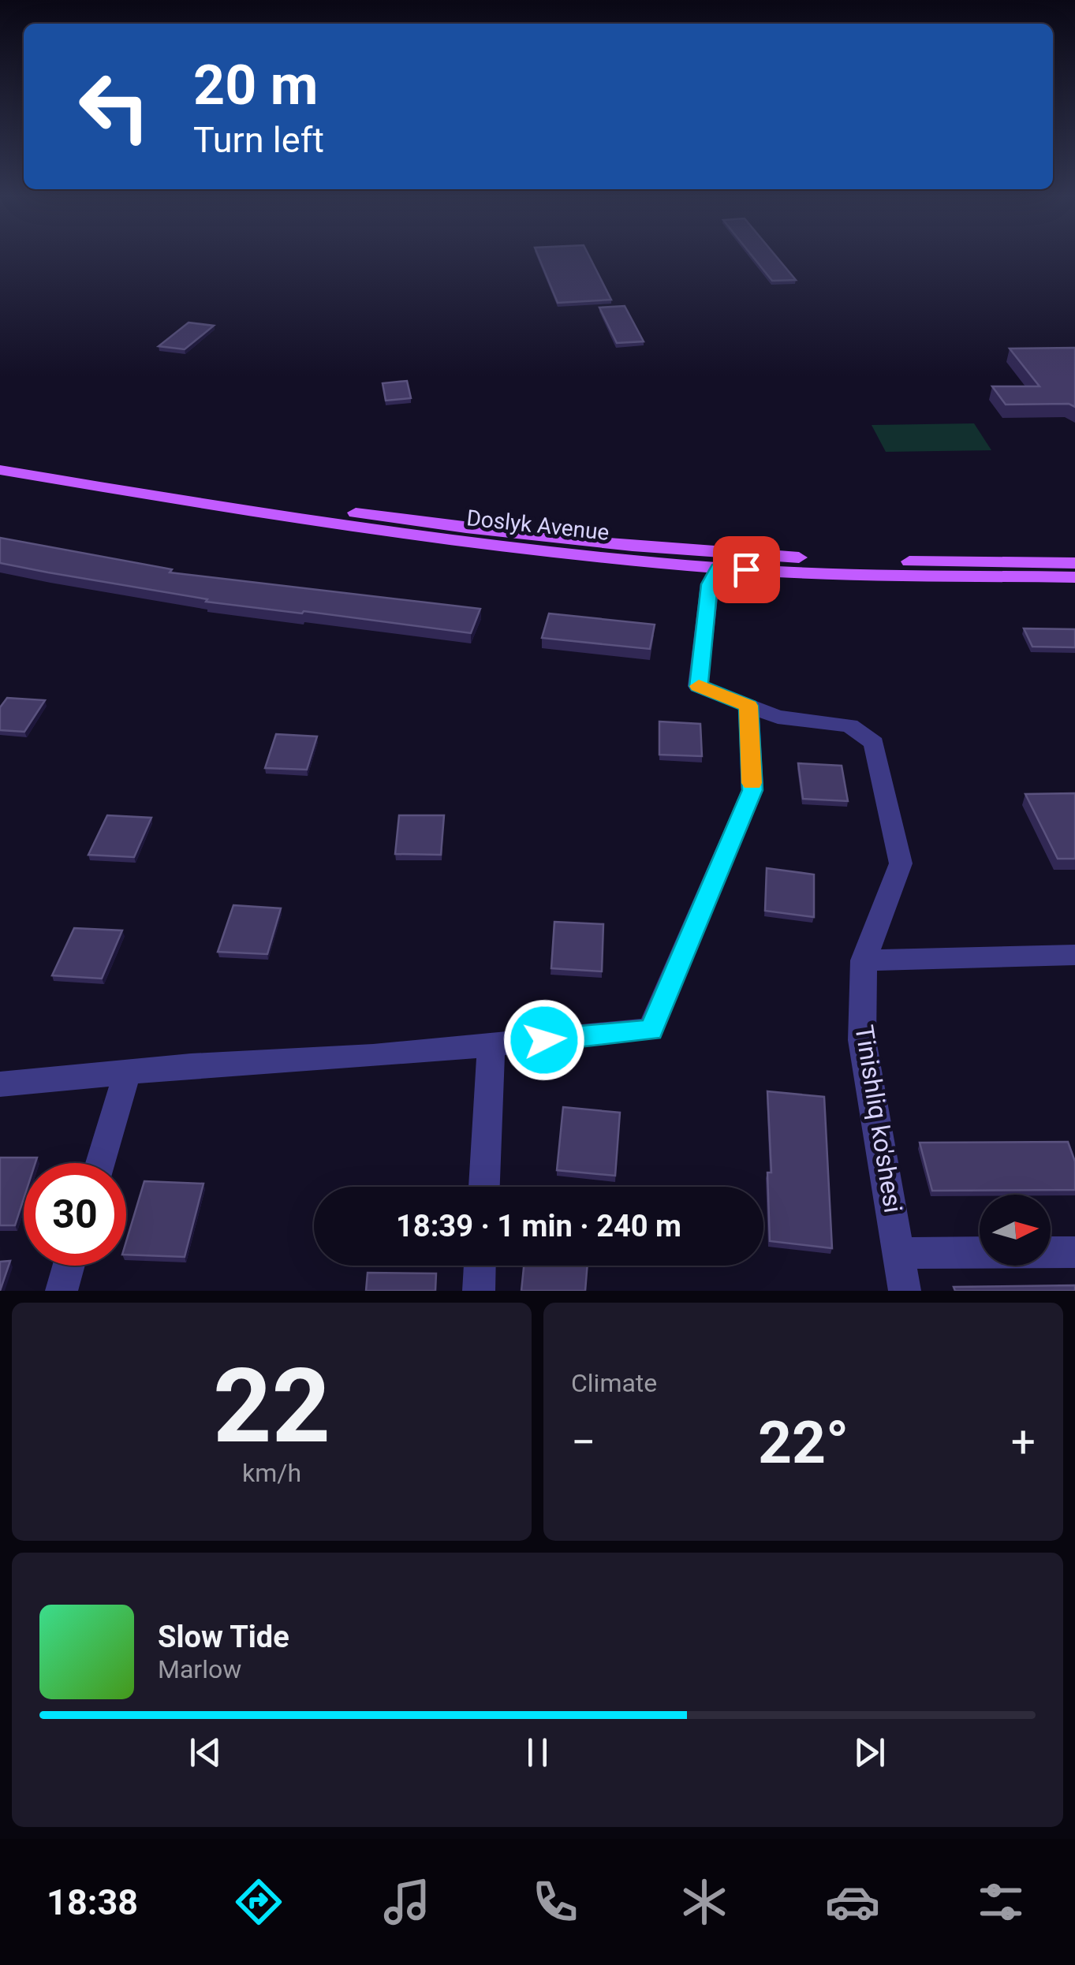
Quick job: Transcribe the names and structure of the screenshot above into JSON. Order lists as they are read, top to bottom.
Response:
{
  "streets": {
    "main road": ["Doslyk Avenue"],
    "street": ["Tinishliq ko'shesi"]
  },
  "crossings": [
    ["Doslyk Avenue", "Tinishliq ko'shesi"]
  ],
  "north": "right",
  "page": {
    "turn": ["20 m", "Turn left"],
    "limit": "30",
    "trip": "18:39 · 1 min · 240 m",
    "tile": [
      ["22", "km/h"],
      "Climate"
    ],
    "heat": ["−", "22°", "+"],
    "song": ["Slow Tide", "Marlow"],
    "tabs": "18:38"
  }
}
